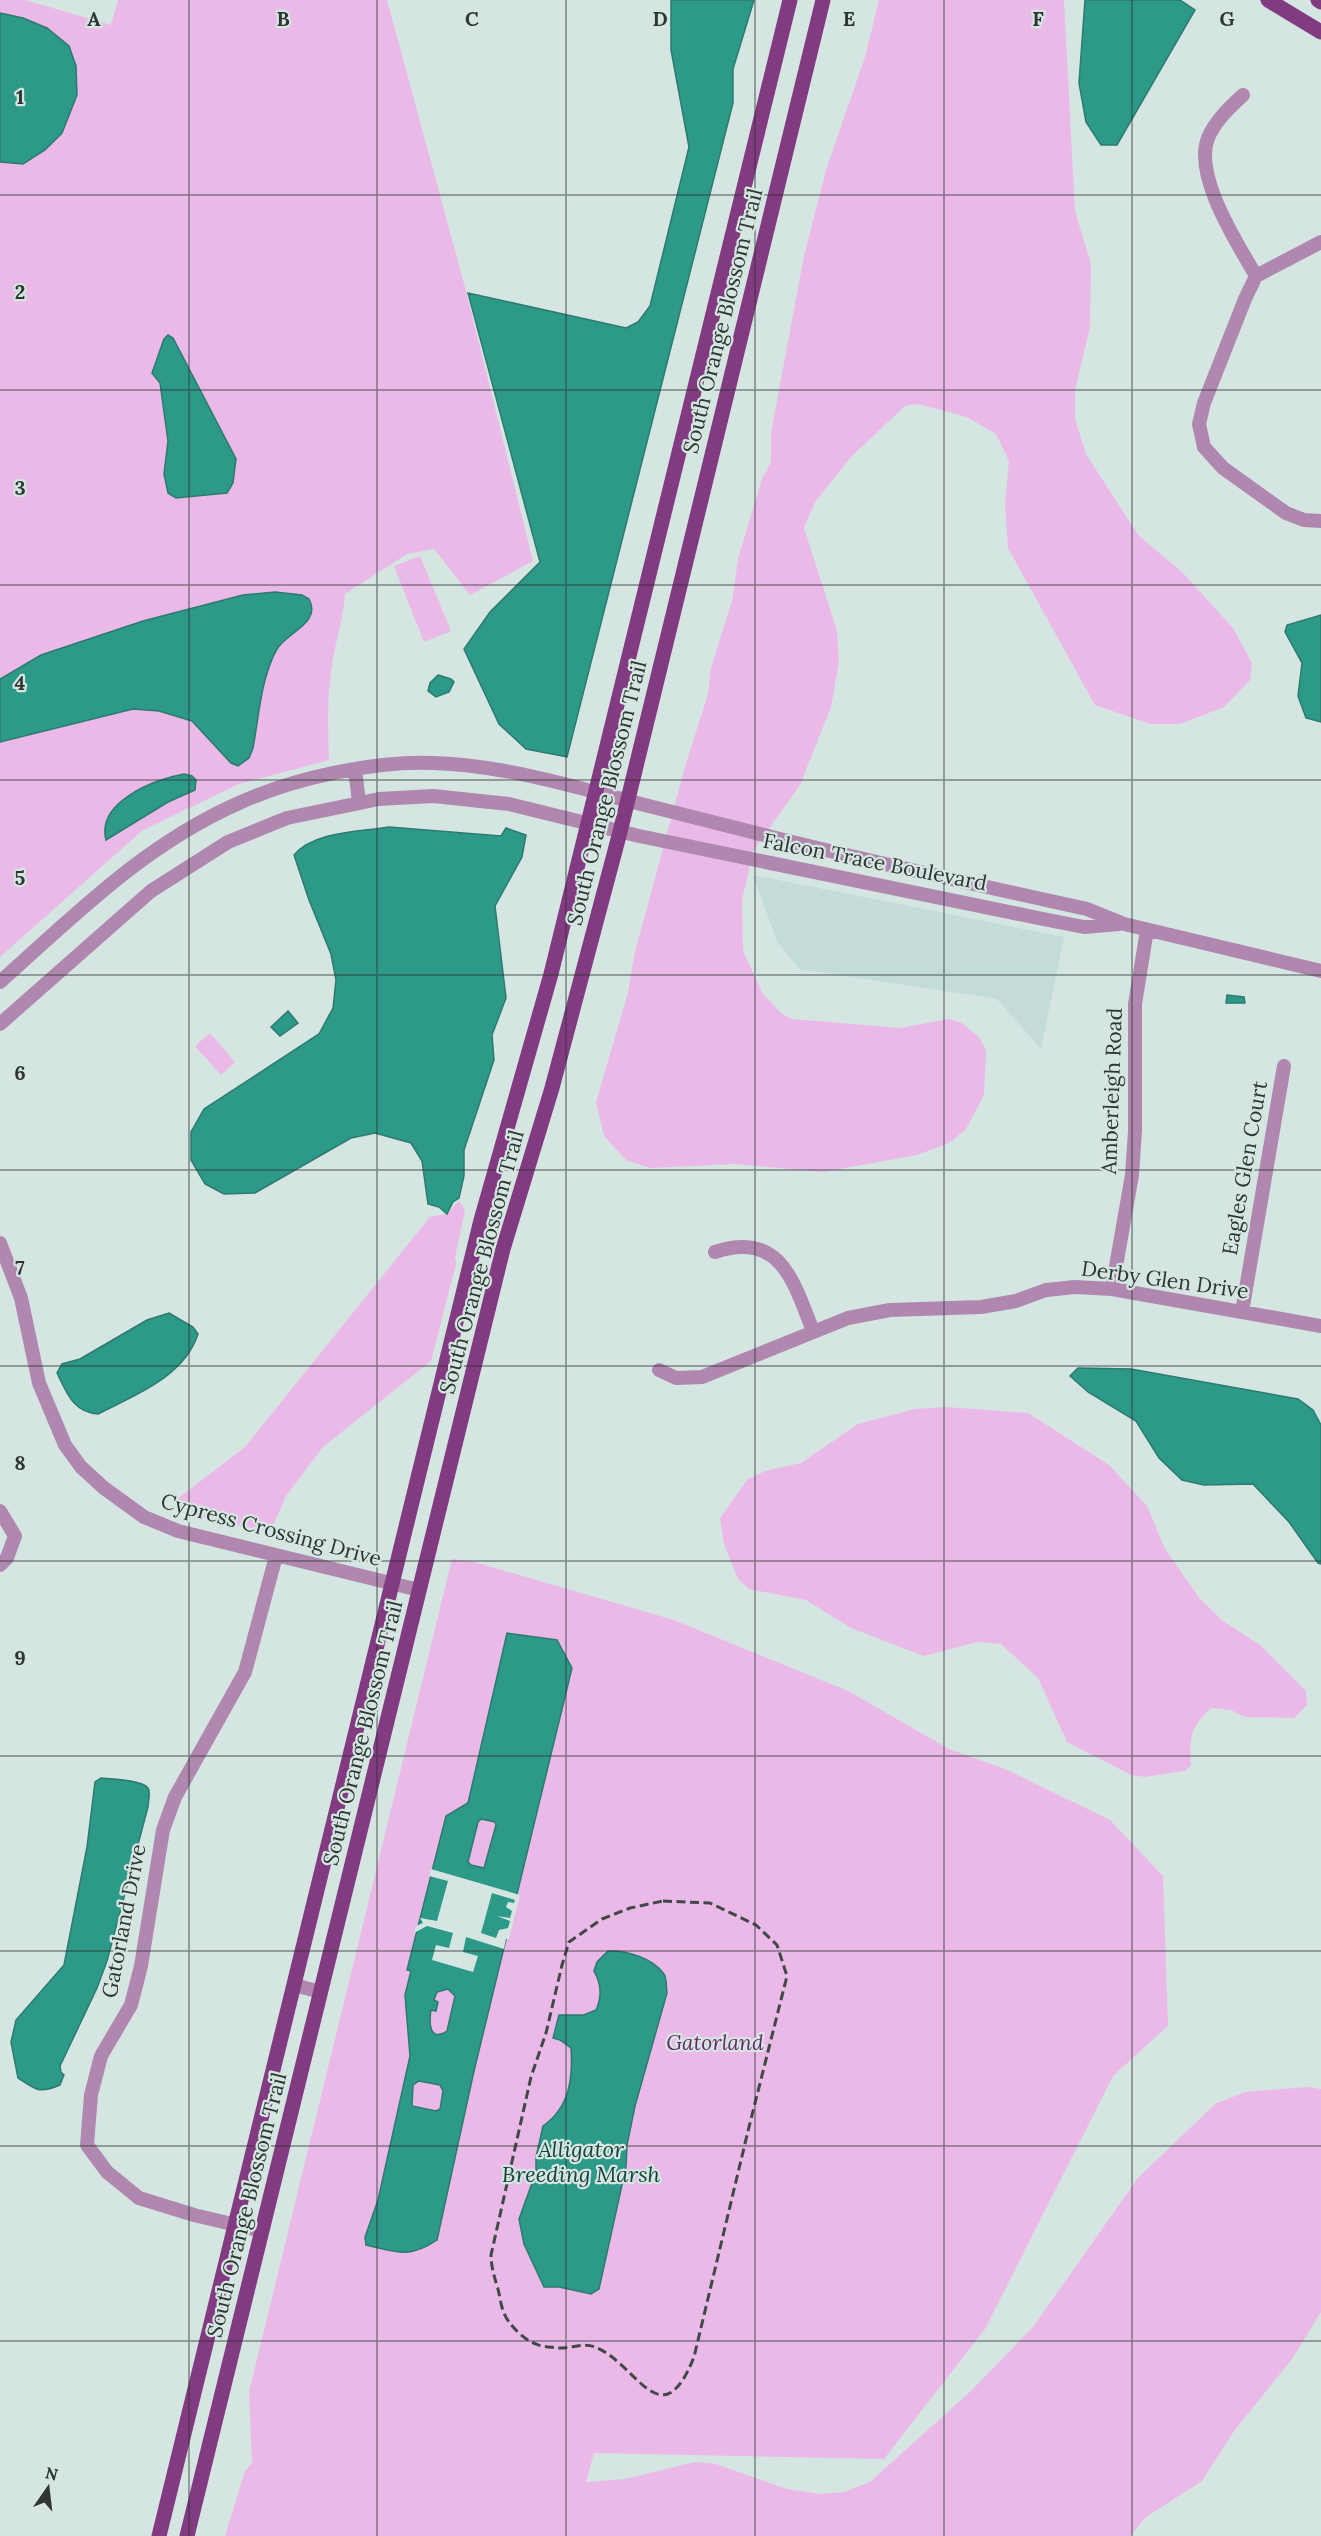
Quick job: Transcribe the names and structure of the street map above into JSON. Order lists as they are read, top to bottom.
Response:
{
  "streets": {
    "main road": ["South Orange Blossom Trail"],
    "street": [
      "Falcon Trace Boulevard",
      "Amberleigh Road",
      "Eagles Glen Court",
      "Derby Glen Drive",
      "Cypress Crossing Drive",
      "Gatorland Drive"
    ]
  },
  "crossings": [
    ["South Orange Blossom Trail", "Falcon Trace Boulevard"],
    ["South Orange Blossom Trail", "Cypress Crossing Drive"],
    ["South Orange Blossom Trail", "Gatorland Drive"],
    ["Falcon Trace Boulevard", "Amberleigh Road"],
    ["Amberleigh Road", "Derby Glen Drive"],
    ["Eagles Glen Court", "Derby Glen Drive"],
    ["Cypress Crossing Drive", "Gatorland Drive"]
  ],
  "water": ["Alligator Breeding Marsh"],
  "parks": ["Gatorland"],
  "north": "top",
  "grid": {
    "columns": [
      "A",
      "B",
      "C",
      "D",
      "E",
      "F",
      "G"
    ],
    "rows": [
      "1",
      "2",
      "3",
      "4",
      "5",
      "6",
      "7",
      "8",
      "9"
    ]
  }
}
